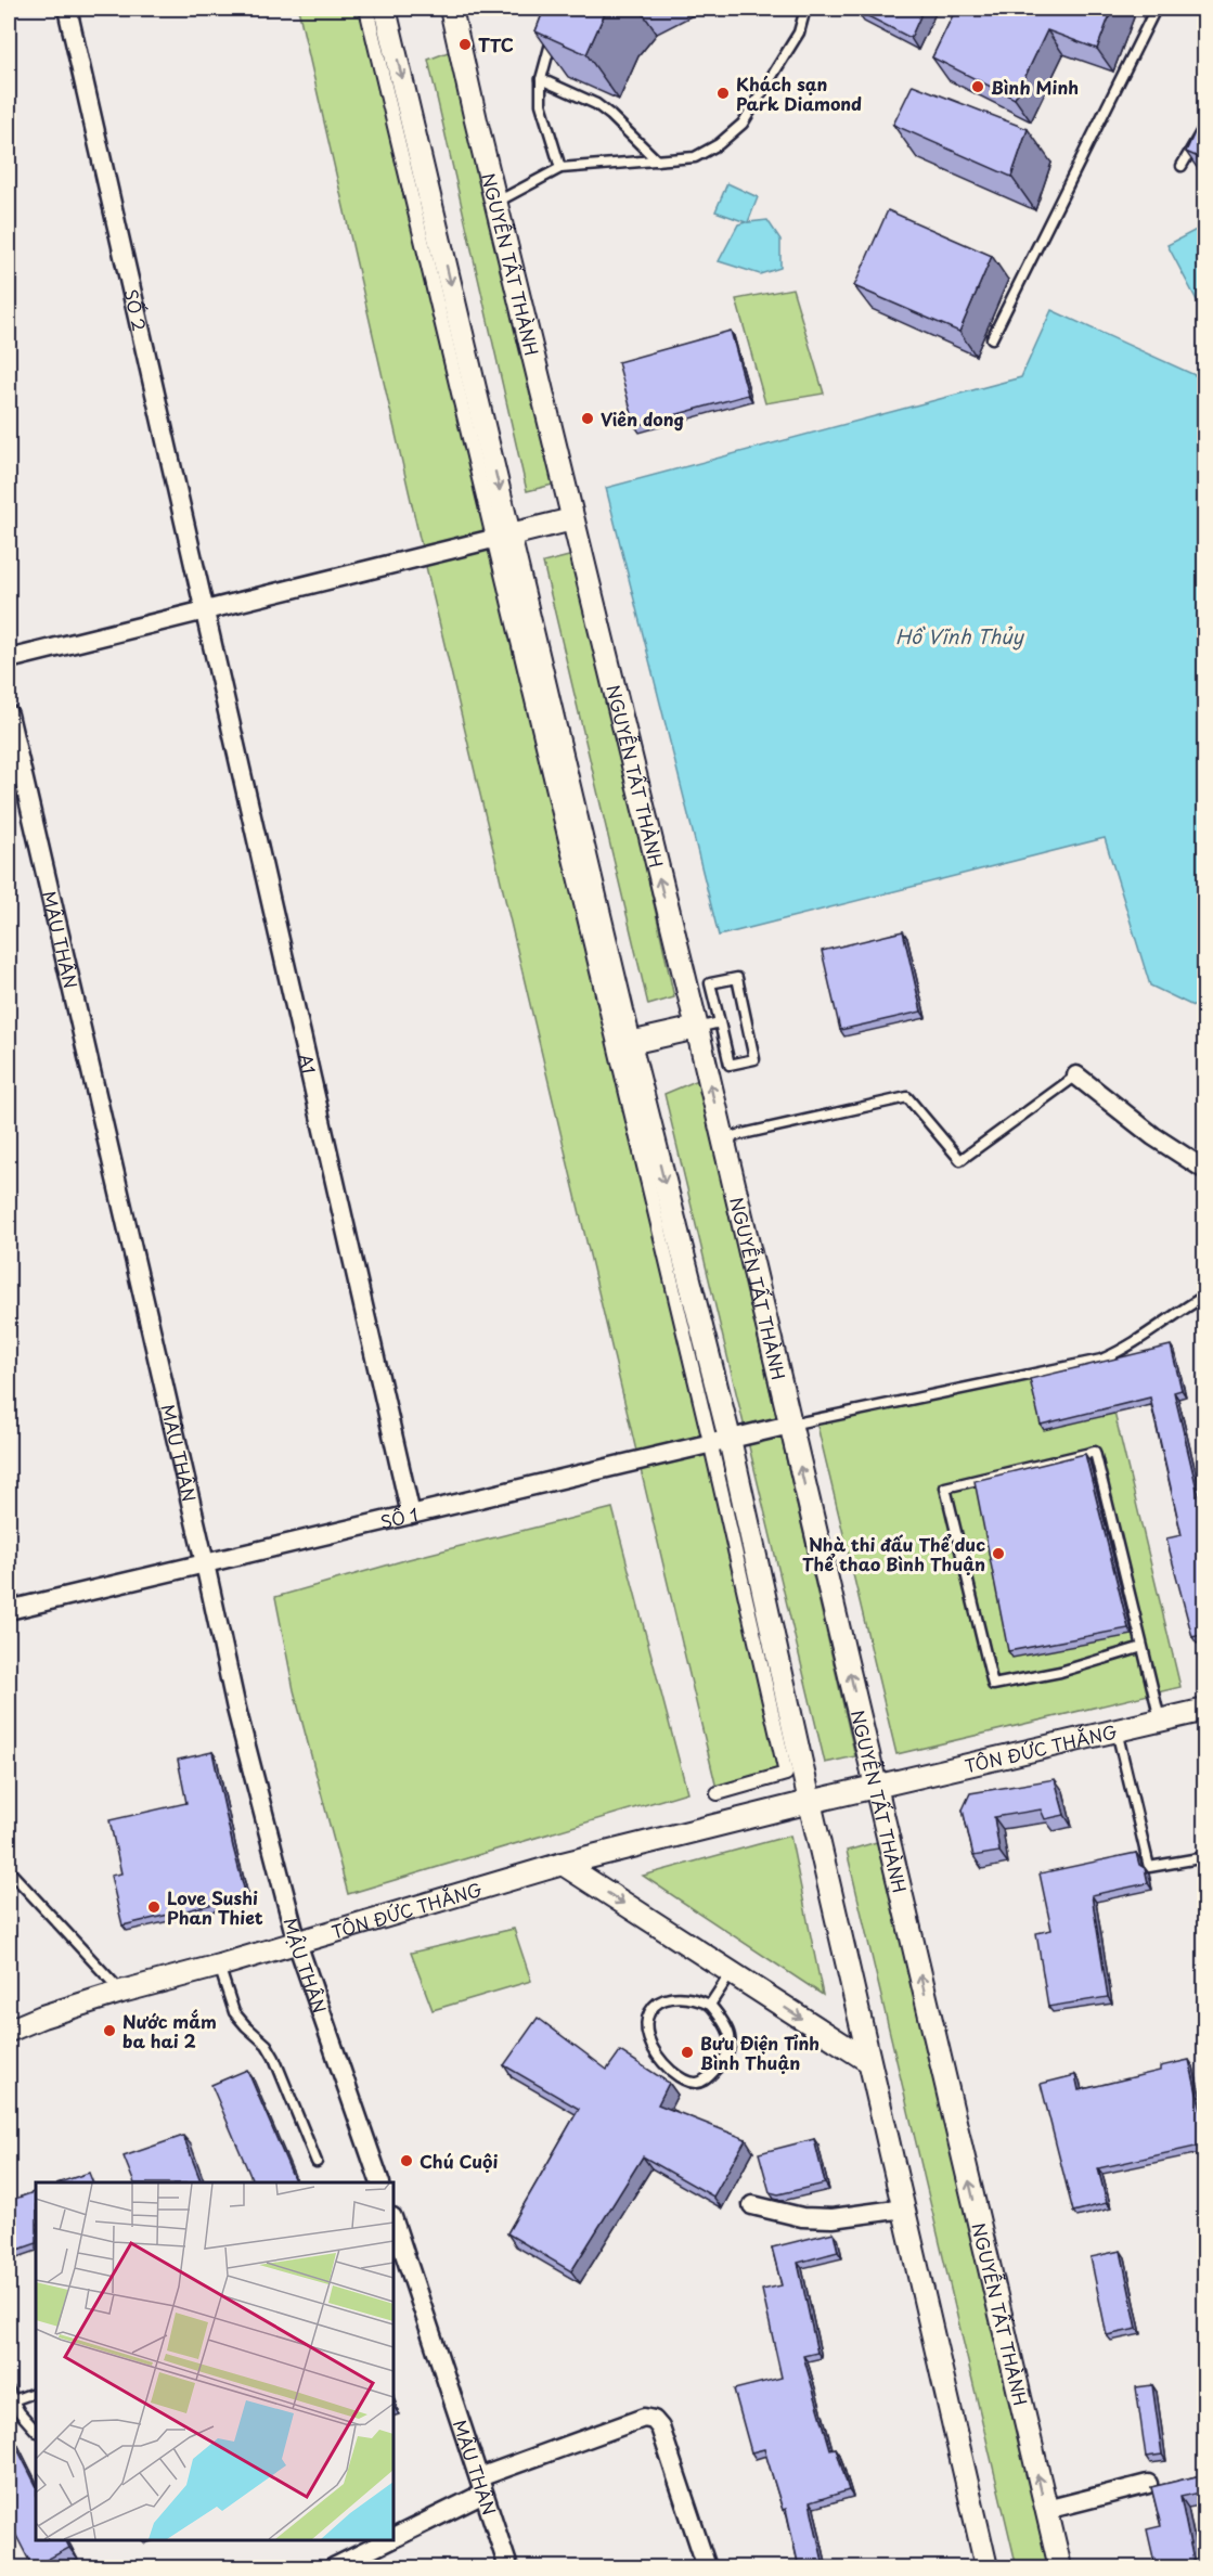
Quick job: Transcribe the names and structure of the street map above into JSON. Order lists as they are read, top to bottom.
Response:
{
  "streets": {
    "street": [
      "NGUYỄN TẤT THÀNH",
      "SỐ 2",
      "MẬU THÂN",
      "A1",
      "SỐ 1",
      "TÔN ĐỨC THẮNG"
    ]
  },
  "crossings": [
    ["NGUYỄN TẤT THÀNH", "SỐ 1"],
    ["NGUYỄN TẤT THÀNH", "TÔN ĐỨC THẮNG"],
    ["SỐ 2", "A1"],
    ["MẬU THÂN", "SỐ 1"],
    ["MẬU THÂN", "TÔN ĐỨC THẮNG"],
    ["A1", "SỐ 1"]
  ],
  "water": ["Hồ Vĩnh Thủy"],
  "places": [
    "TTC",
    "Bình Minh",
    "Khách sạn Park Diamond",
    "Viên dong",
    "Nhà thi đấu Thể dục Thể thao Bình Thuận",
    "Love Sushi Phan Thiet",
    "Nước mắm ba hai 2",
    "Bưu Điện Tỉnh Bình Thuận",
    "Chú Cuội"
  ]
}
